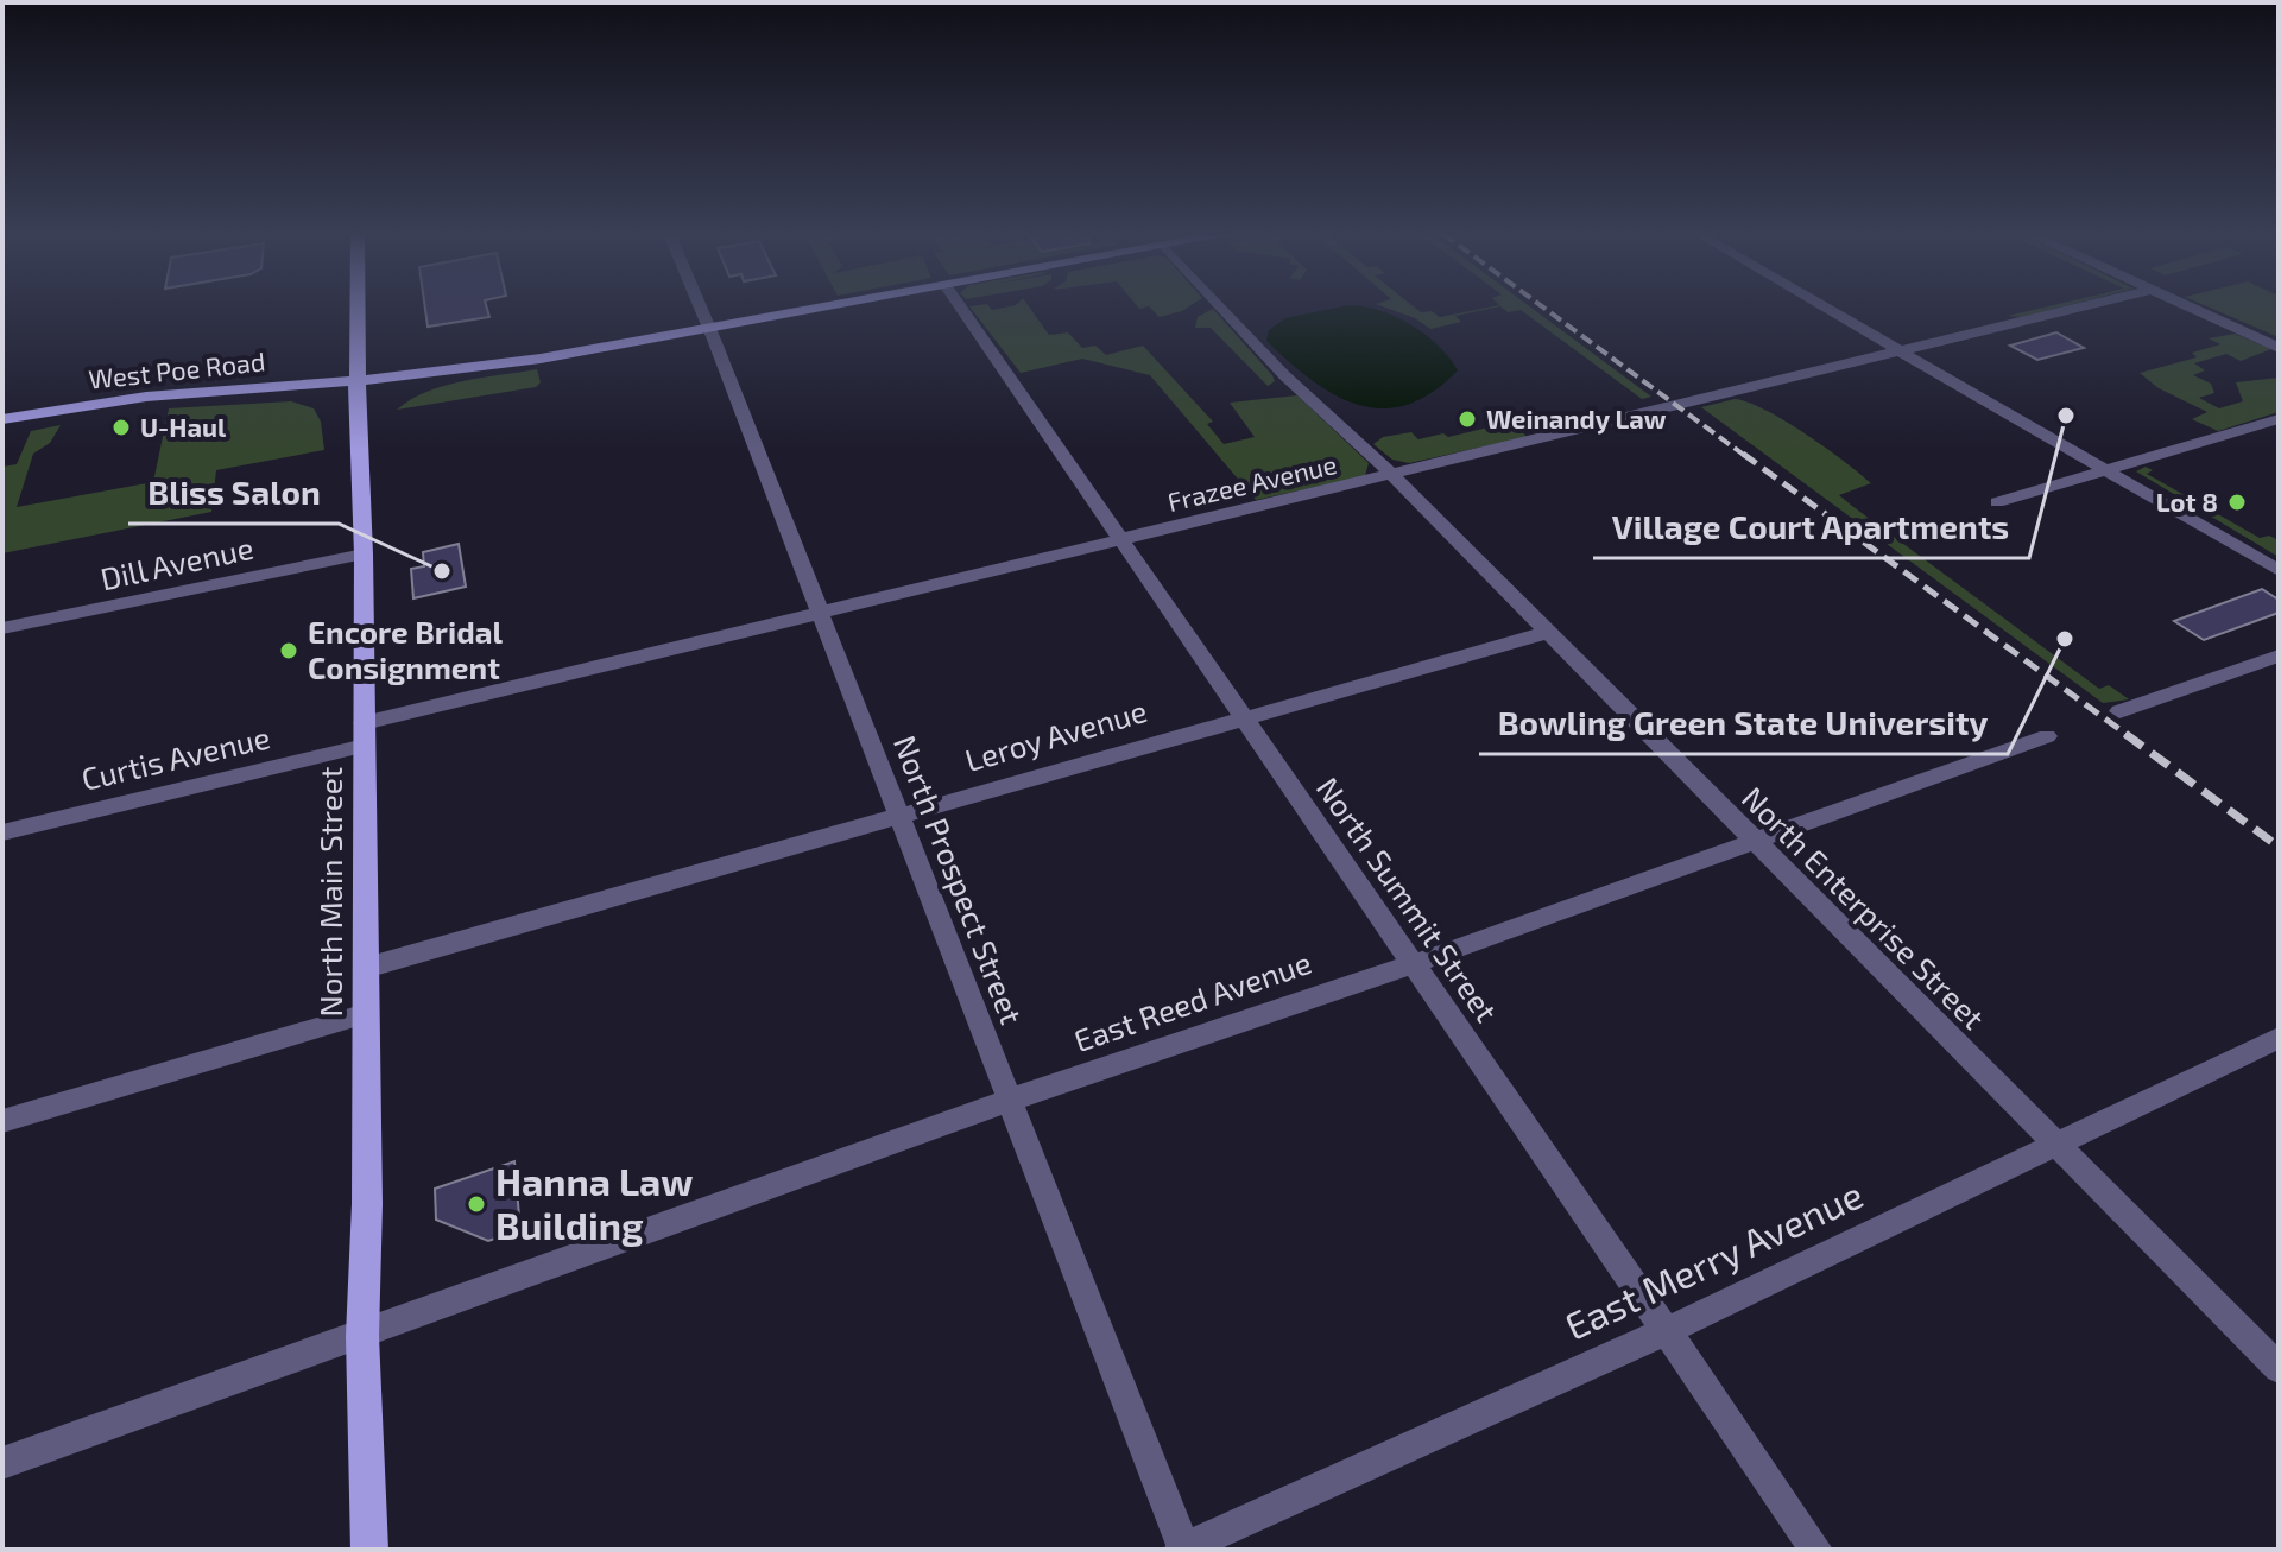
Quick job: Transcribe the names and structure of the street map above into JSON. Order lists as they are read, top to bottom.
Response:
{
  "streets": {
    "main road": ["West Poe Road", "North Main Street"],
    "street": [
      "Frazee Avenue",
      "Dill Avenue",
      "Leroy Avenue",
      "Curtis Avenue",
      "North Prospect Street",
      "North Summit Street",
      "North Enterprise Street",
      "East Reed Avenue",
      "East Merry Avenue"
    ]
  },
  "crossings": [
    ["West Poe Road", "North Prospect Street"],
    ["West Poe Road", "North Main Street"],
    ["Frazee Avenue", "Curtis Avenue"],
    ["Frazee Avenue", "North Prospect Street"],
    ["Frazee Avenue", "North Main Street"],
    ["Frazee Avenue", "North Summit Street"],
    ["Frazee Avenue", "North Enterprise Street"],
    ["Dill Avenue", "North Main Street"],
    ["Leroy Avenue", "North Prospect Street"],
    ["Leroy Avenue", "North Main Street"],
    ["Leroy Avenue", "North Summit Street"],
    ["Leroy Avenue", "North Enterprise Street"],
    ["Curtis Avenue", "North Main Street"],
    ["North Prospect Street", "East Reed Avenue"],
    ["North Prospect Street", "East Merry Avenue"],
    ["North Main Street", "East Reed Avenue"],
    ["North Summit Street", "East Reed Avenue"],
    ["North Summit Street", "East Merry Avenue"],
    ["North Enterprise Street", "East Reed Avenue"],
    ["North Enterprise Street", "East Merry Avenue"]
  ],
  "places": [
    "Village Court Apartments",
    "Weinandy Law",
    "U-Haul",
    "Lot 8",
    "Bliss Salon",
    "Bowling Green State University",
    "Encore Bridal Consignment",
    "Hanna Law Building"
  ]
}
